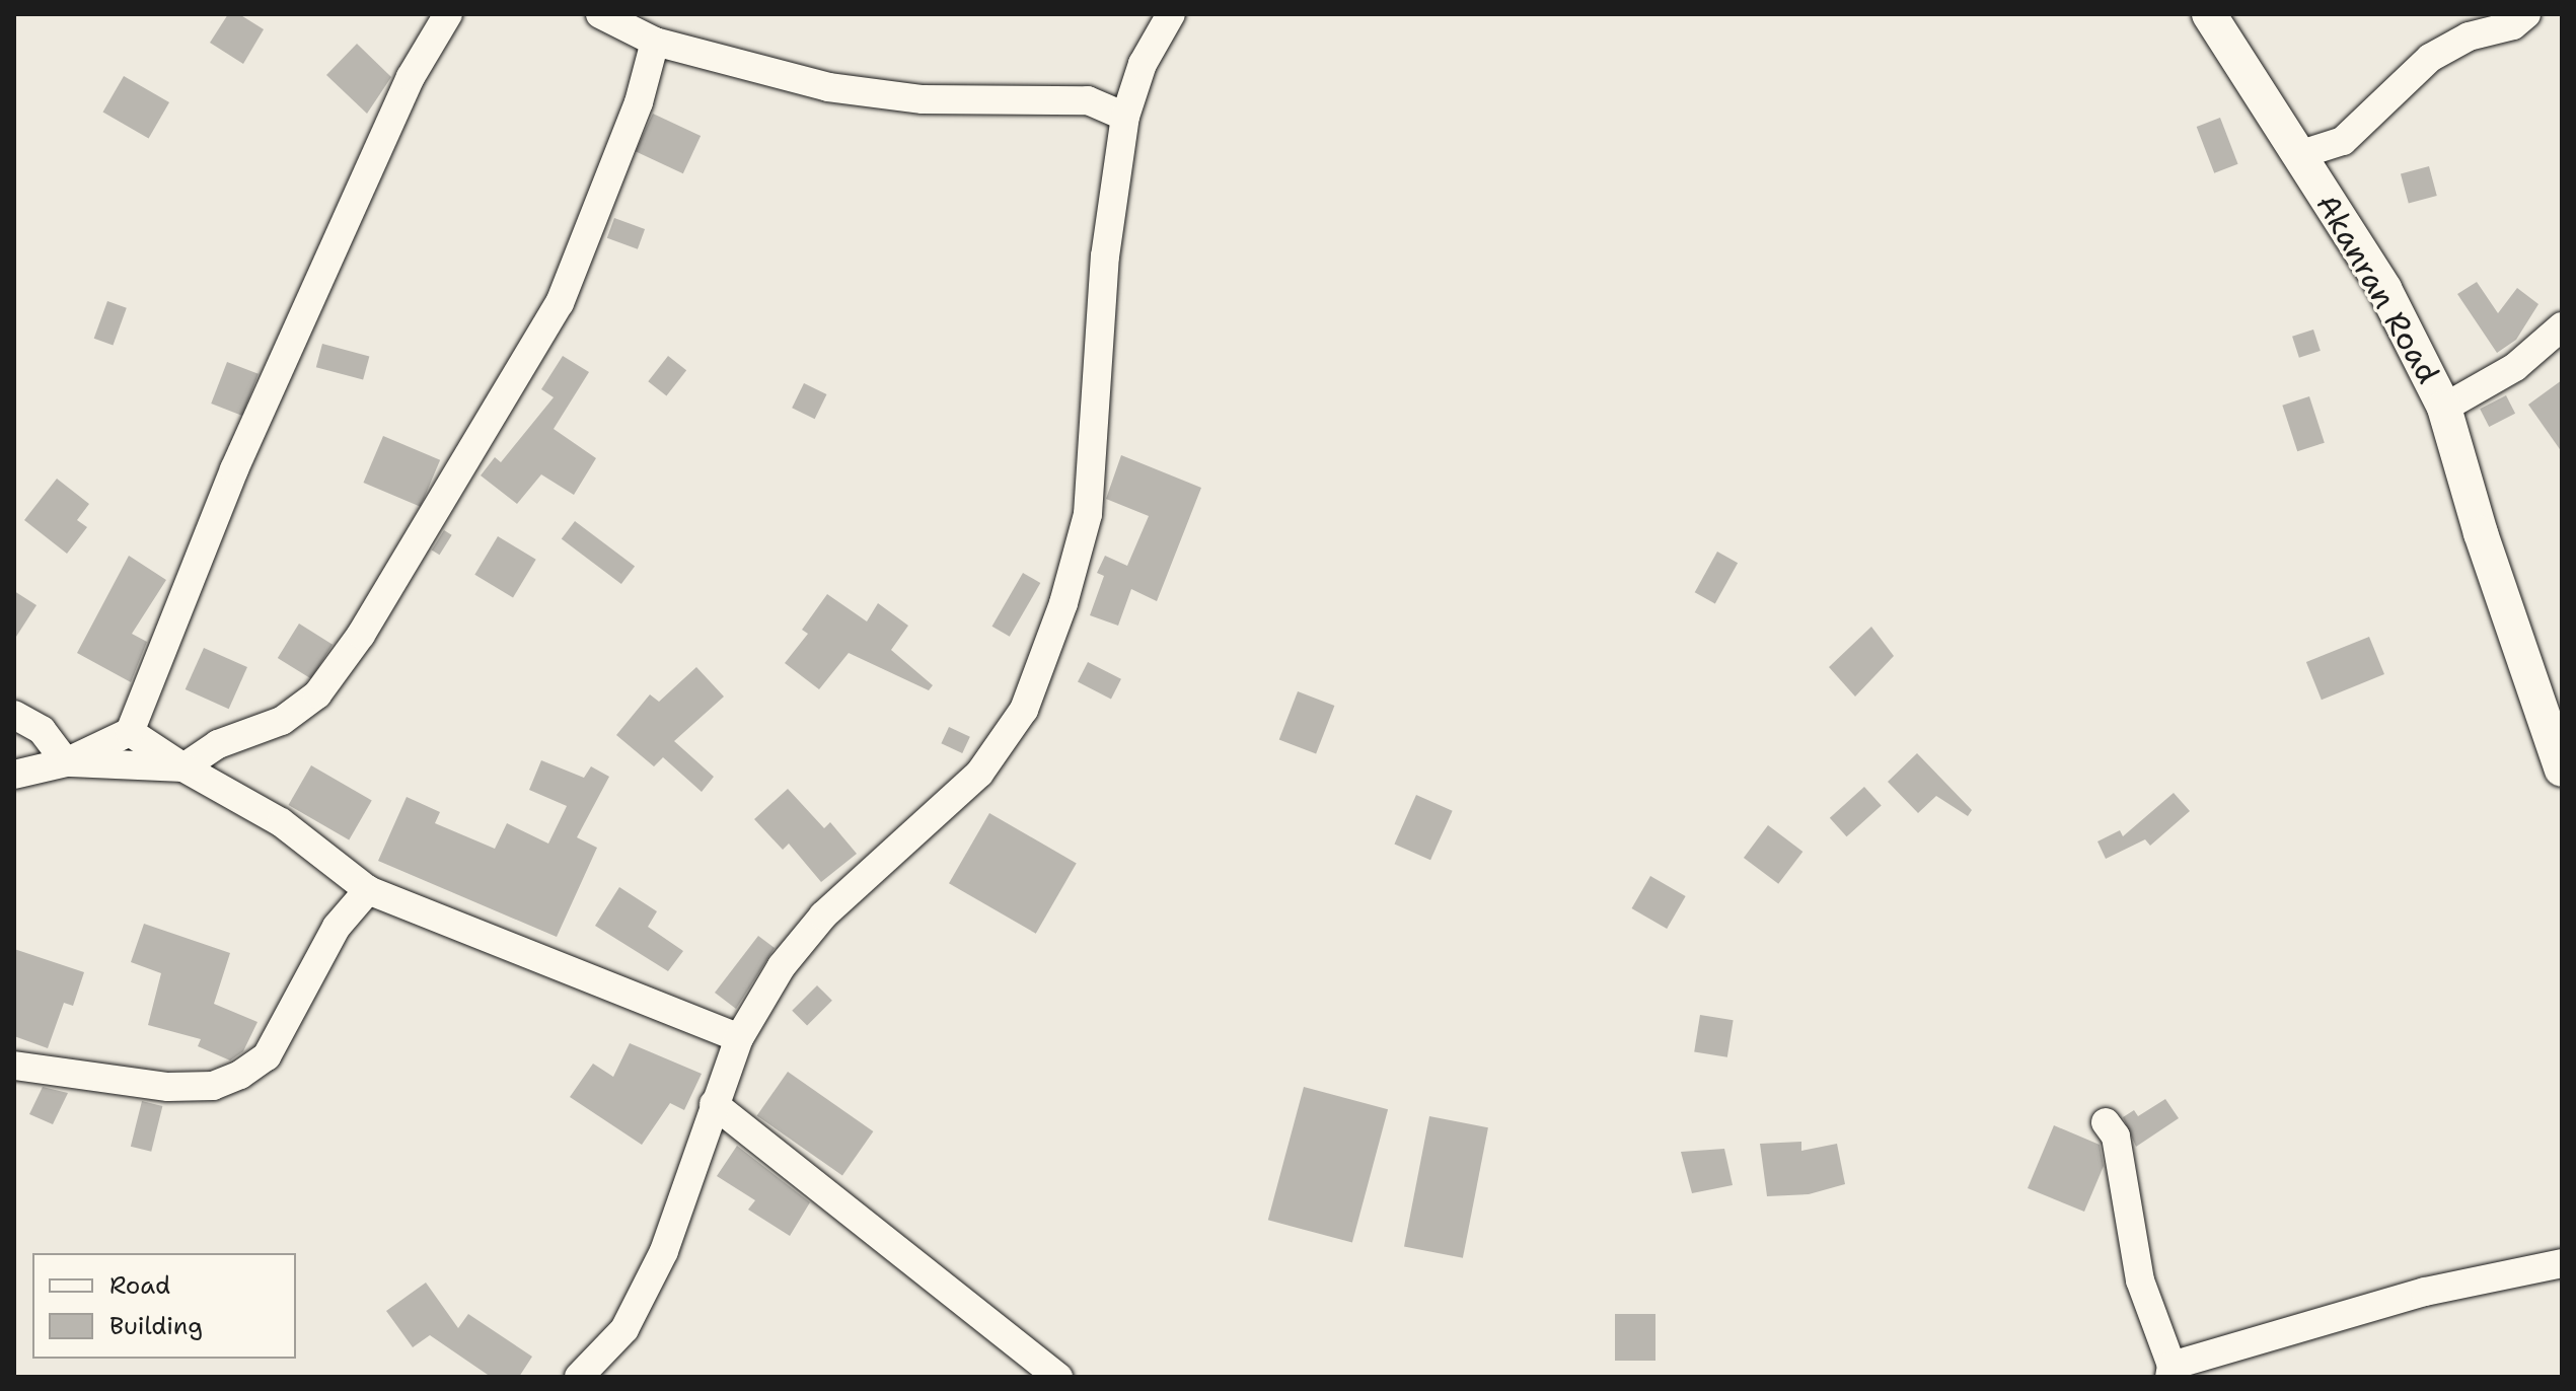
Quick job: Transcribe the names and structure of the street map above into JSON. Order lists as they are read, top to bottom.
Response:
{
  "streets": {
    "main road": ["Akanran Road"]
  },
  "legend": ["Road", "Building"]
}
